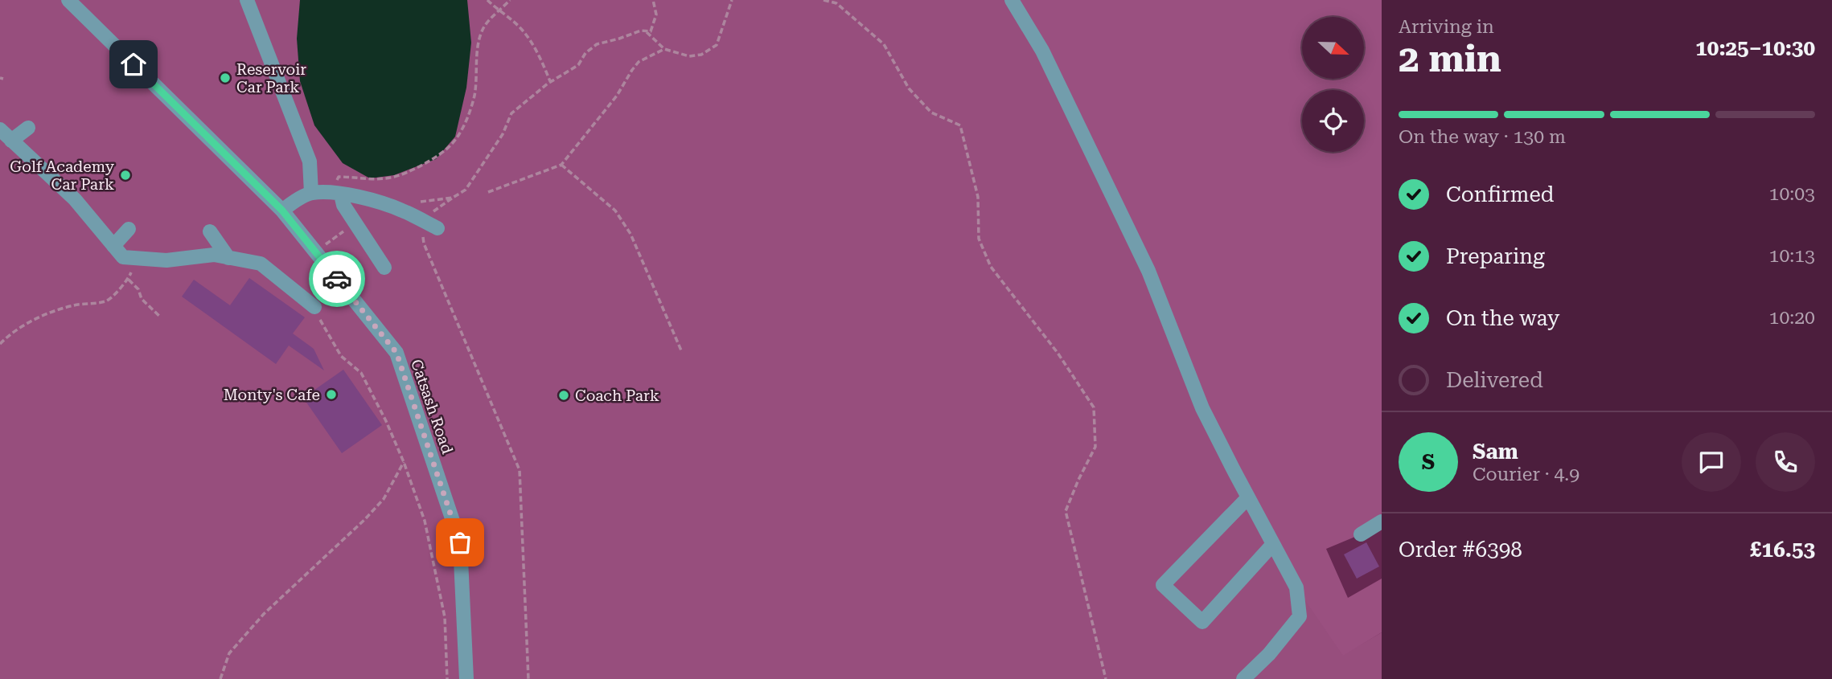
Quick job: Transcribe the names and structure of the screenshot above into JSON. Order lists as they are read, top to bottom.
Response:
{
  "streets": {
    "street": ["Catsash Road"]
  },
  "places": [
    "Reservoir Car Park",
    "Golf Academy Car Park",
    "Monty's Cafe",
    "Coach Park"
  ],
  "north": "right",
  "page": {
    "heading": ["2 min", "Arriving in", "10:25–10:30"],
    "panel": [
      "Sam",
      "Courier · 4.9",
      "Order #6398",
      "£16.53"
    ],
    "bar": "On the way · 130 m",
    "list": [
      ["Confirmed", "10:03"],
      ["Preparing", "10:13"],
      ["On the way", "10:20"],
      "Delivered"
    ],
    "round": "S"
  }
}
